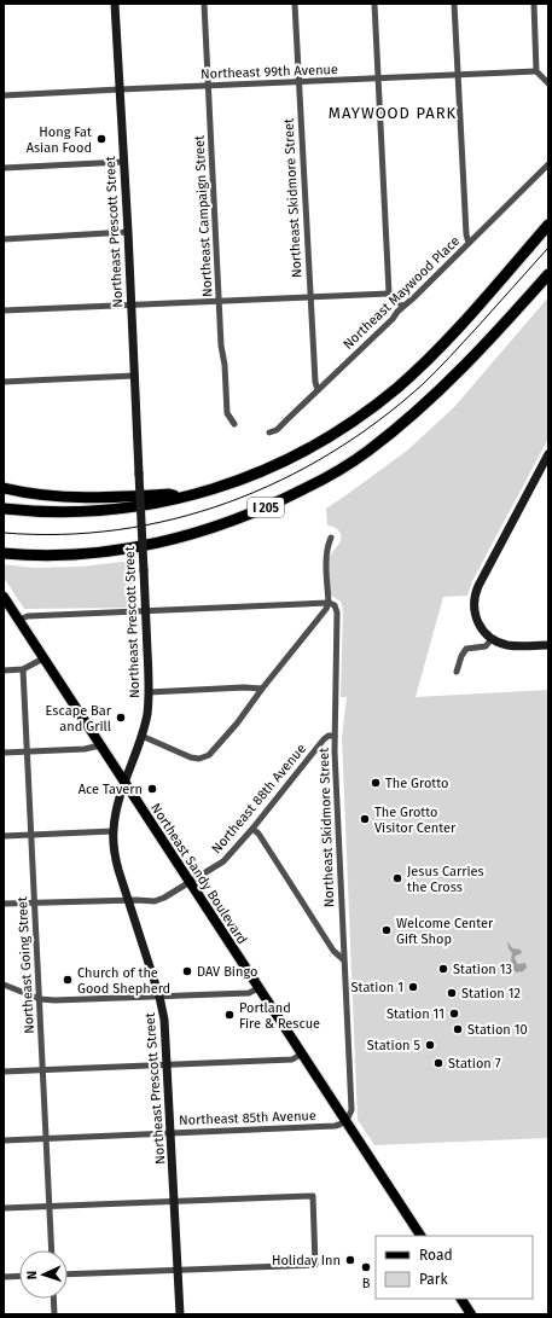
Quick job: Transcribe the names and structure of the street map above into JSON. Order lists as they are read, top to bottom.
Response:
{
  "streets": {
    "highway": ["I 205"],
    "main road": ["Northeast Sandy Boulevard"],
    "street": [
      "Northeast 99th Avenue",
      "Northeast Skidmore Street",
      "Northeast Campaign Street",
      "Northeast Prescott Street",
      "Northeast Maywood Place",
      "Northeast 88th Avenue",
      "Northeast Going Street",
      "Northeast 85th Avenue"
    ]
  },
  "crossings": [
    ["Northeast 99th Avenue", "Northeast Skidmore Street"],
    ["Northeast 99th Avenue", "Northeast Campaign Street"],
    ["Northeast 99th Avenue", "Northeast Prescott Street"],
    ["Northeast Skidmore Street", "Northeast Maywood Place"],
    ["Northeast Skidmore Street", "Northeast 88th Avenue"],
    ["Northeast Skidmore Street", "Northeast Sandy Boulevard"],
    ["Northeast Skidmore Street", "Northeast 85th Avenue"],
    ["Northeast Prescott Street", "Northeast 88th Avenue"],
    ["Northeast Prescott Street", "Northeast Sandy Boulevard"],
    ["Northeast Prescott Street", "Northeast 85th Avenue"],
    ["Northeast 88th Avenue", "Northeast Sandy Boulevard"],
    ["Northeast 88th Avenue", "Northeast Going Street"],
    ["Northeast Sandy Boulevard", "Northeast 85th Avenue"],
    ["Northeast Going Street", "Northeast 85th Avenue"]
  ],
  "districts": ["MAYWOOD PARK"],
  "places": [
    "Hong Fat Asian Food",
    "Escape Bar and Grill",
    "The Grotto",
    "Ace Tavern",
    "The Grotto Visitor Center",
    "Jesus Carries the Cross",
    "Welcome Center Gift Shop",
    "Station 13",
    "DAV Bingo",
    "Church of the Good Shepherd",
    "Station 1",
    "Station 12",
    "Station 11",
    "Portland Fire & Rescue",
    "Station 10",
    "Station 5",
    "Station 7",
    "Holiday Inn",
    "B"
  ],
  "legend": ["Road", "Park"],
  "north": "left"
}
